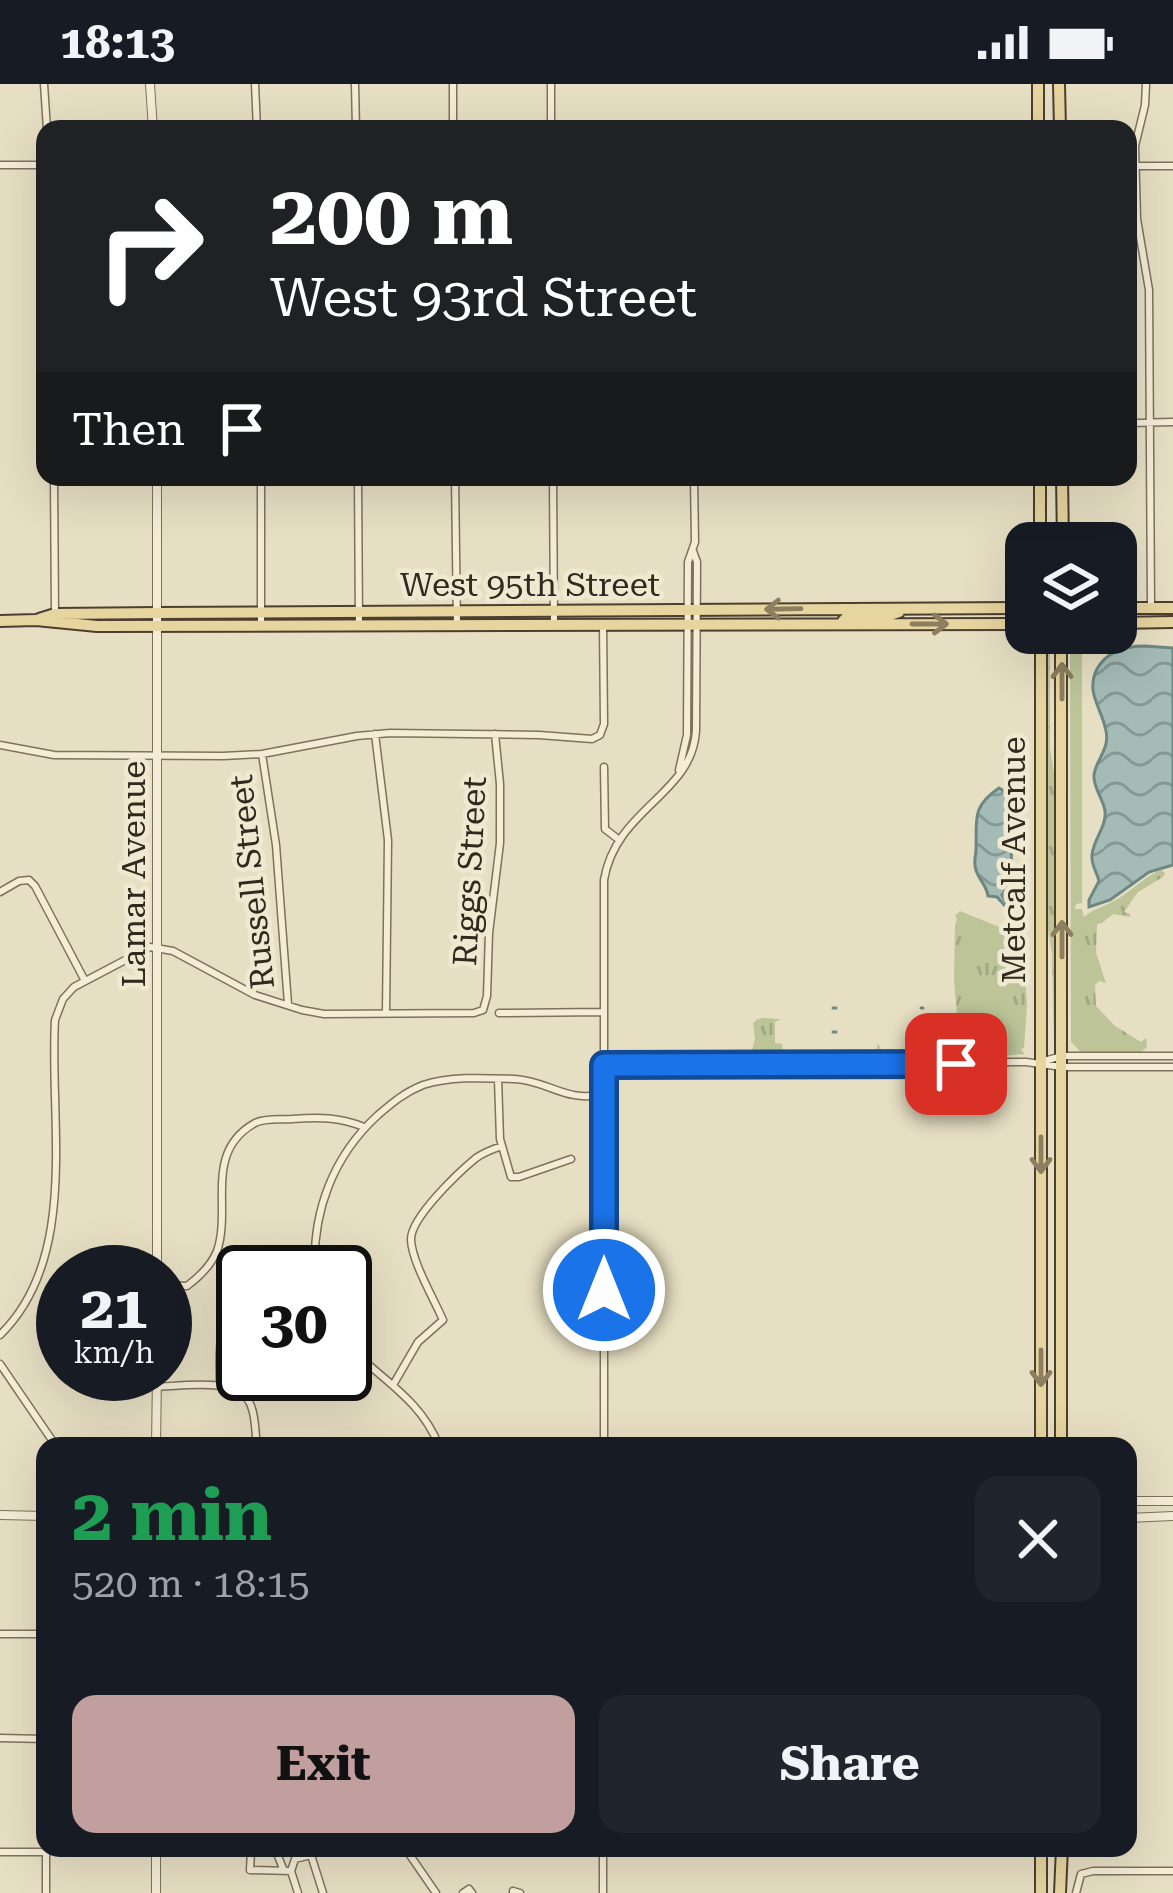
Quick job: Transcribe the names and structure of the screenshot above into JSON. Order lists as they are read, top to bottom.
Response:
{
  "streets": {
    "main road": ["West 95th Street", "Metcalf Avenue"],
    "street": ["Riggs Street", "Lamar Avenue", "Russell Street"]
  },
  "crossings": [
    ["West 95th Street", "Lamar Avenue"]
  ],
  "page": {
    "status": "18:13",
    "turn": ["200 m", "West 93rd Street"],
    "then": "Then",
    "speed": "21 km/h",
    "limit": "30",
    "heading": ["2 min", "520 m · 18:15"],
    "buttons": ["Exit", "Share"]
  }
}
